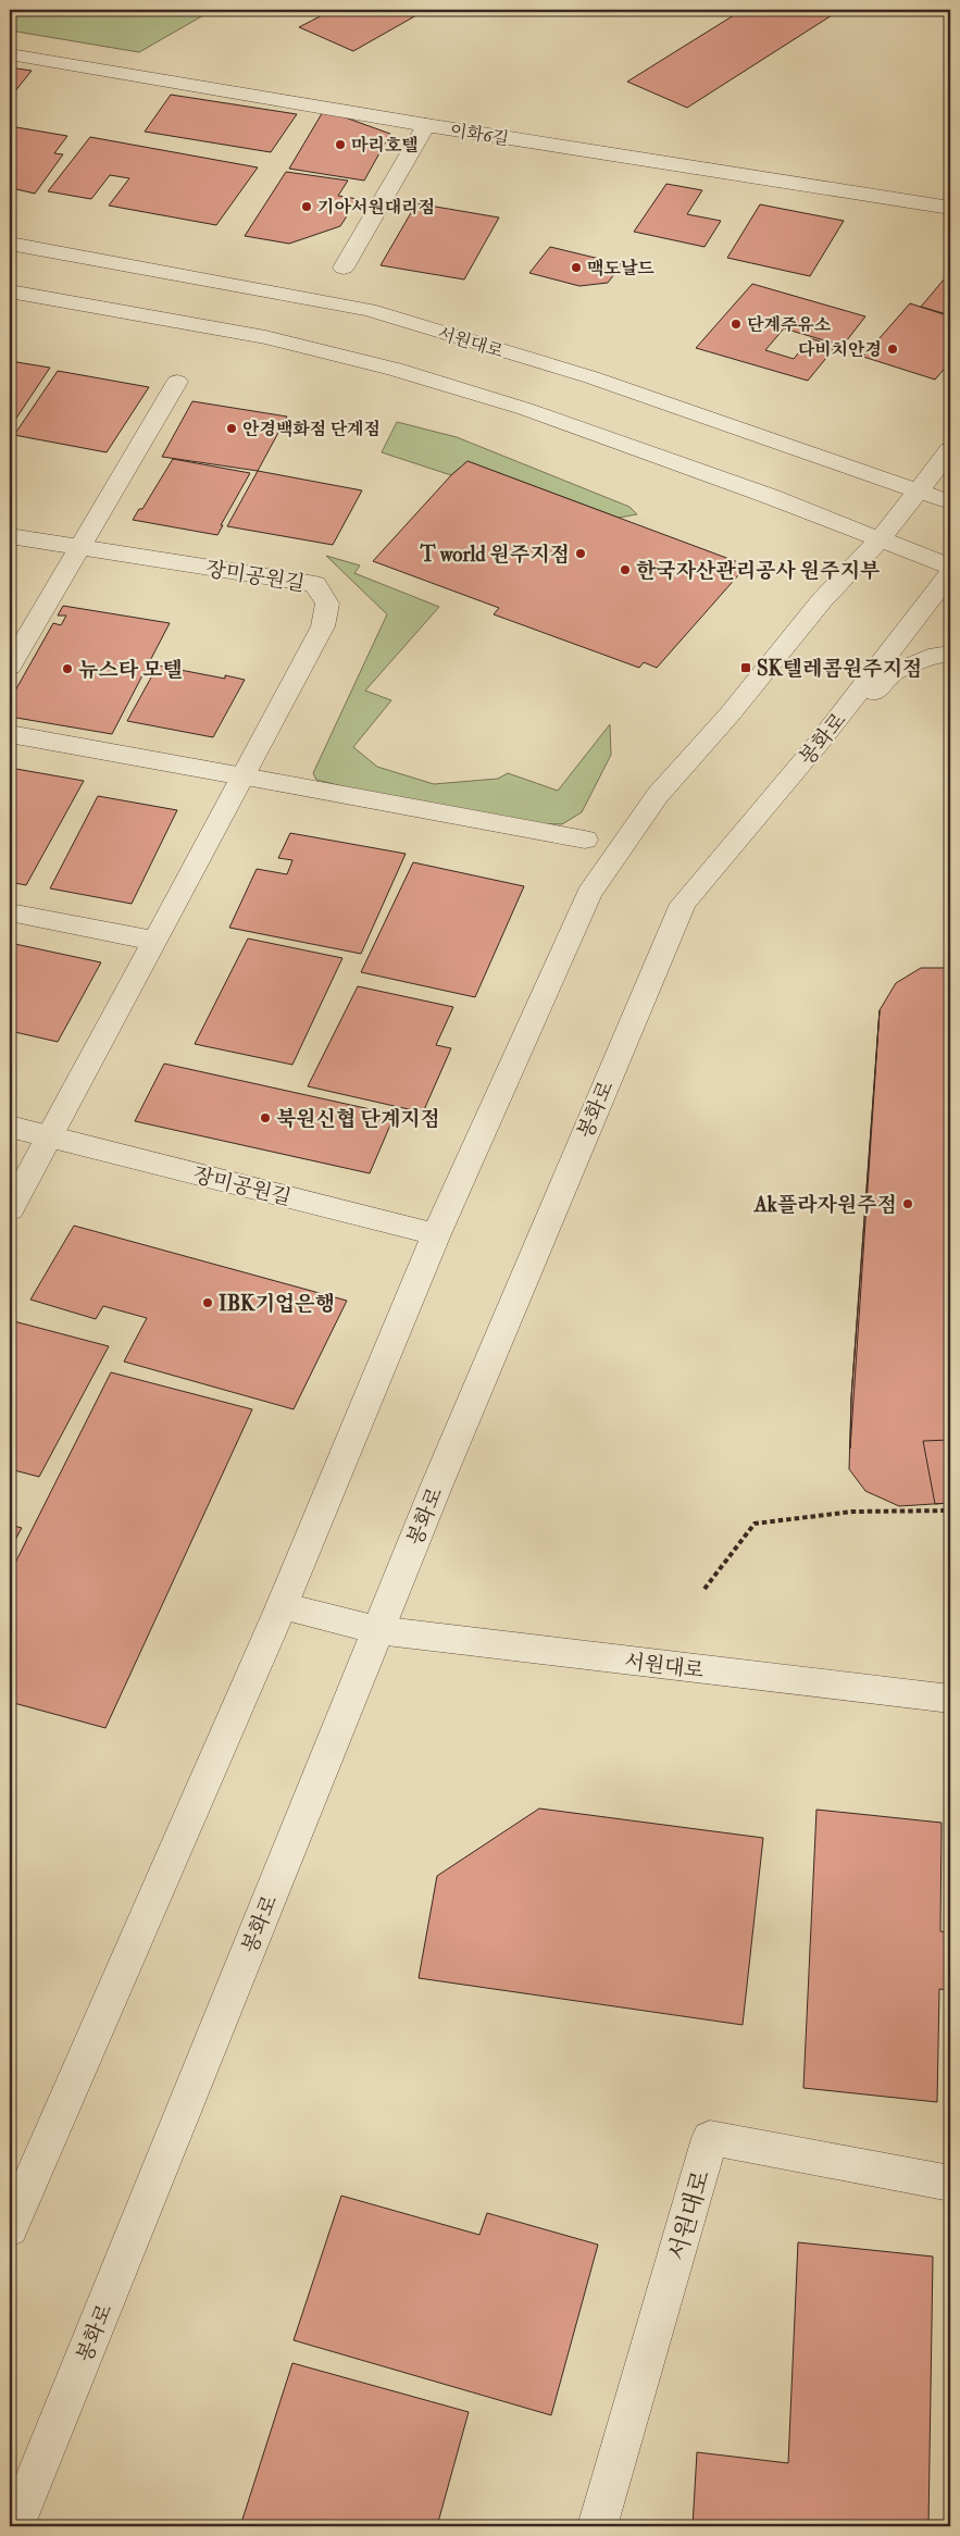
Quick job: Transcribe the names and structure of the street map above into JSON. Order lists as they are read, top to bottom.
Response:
{
  "streets": {
    "street": [
      "이화6길",
      "서원대로",
      "장미공원길",
      "봉화로"
    ]
  },
  "crossings": [
    ["서원대로", "봉화로"]
  ],
  "places": {
    "other": [
      "마리호텔",
      "기아서원대리점",
      "맥도날드",
      "단계주유소",
      "다비치안경",
      "안경백화점 단계점",
      "T world 원주지점",
      "한국자산관리공사 원주지부",
      "뉴스타 모텔",
      "북원신협 단계지점",
      "Ak플라자원주점",
      "IBK기업은행"
    ],
    "transit": ["SK텔레콤원주지점"]
  }
}
